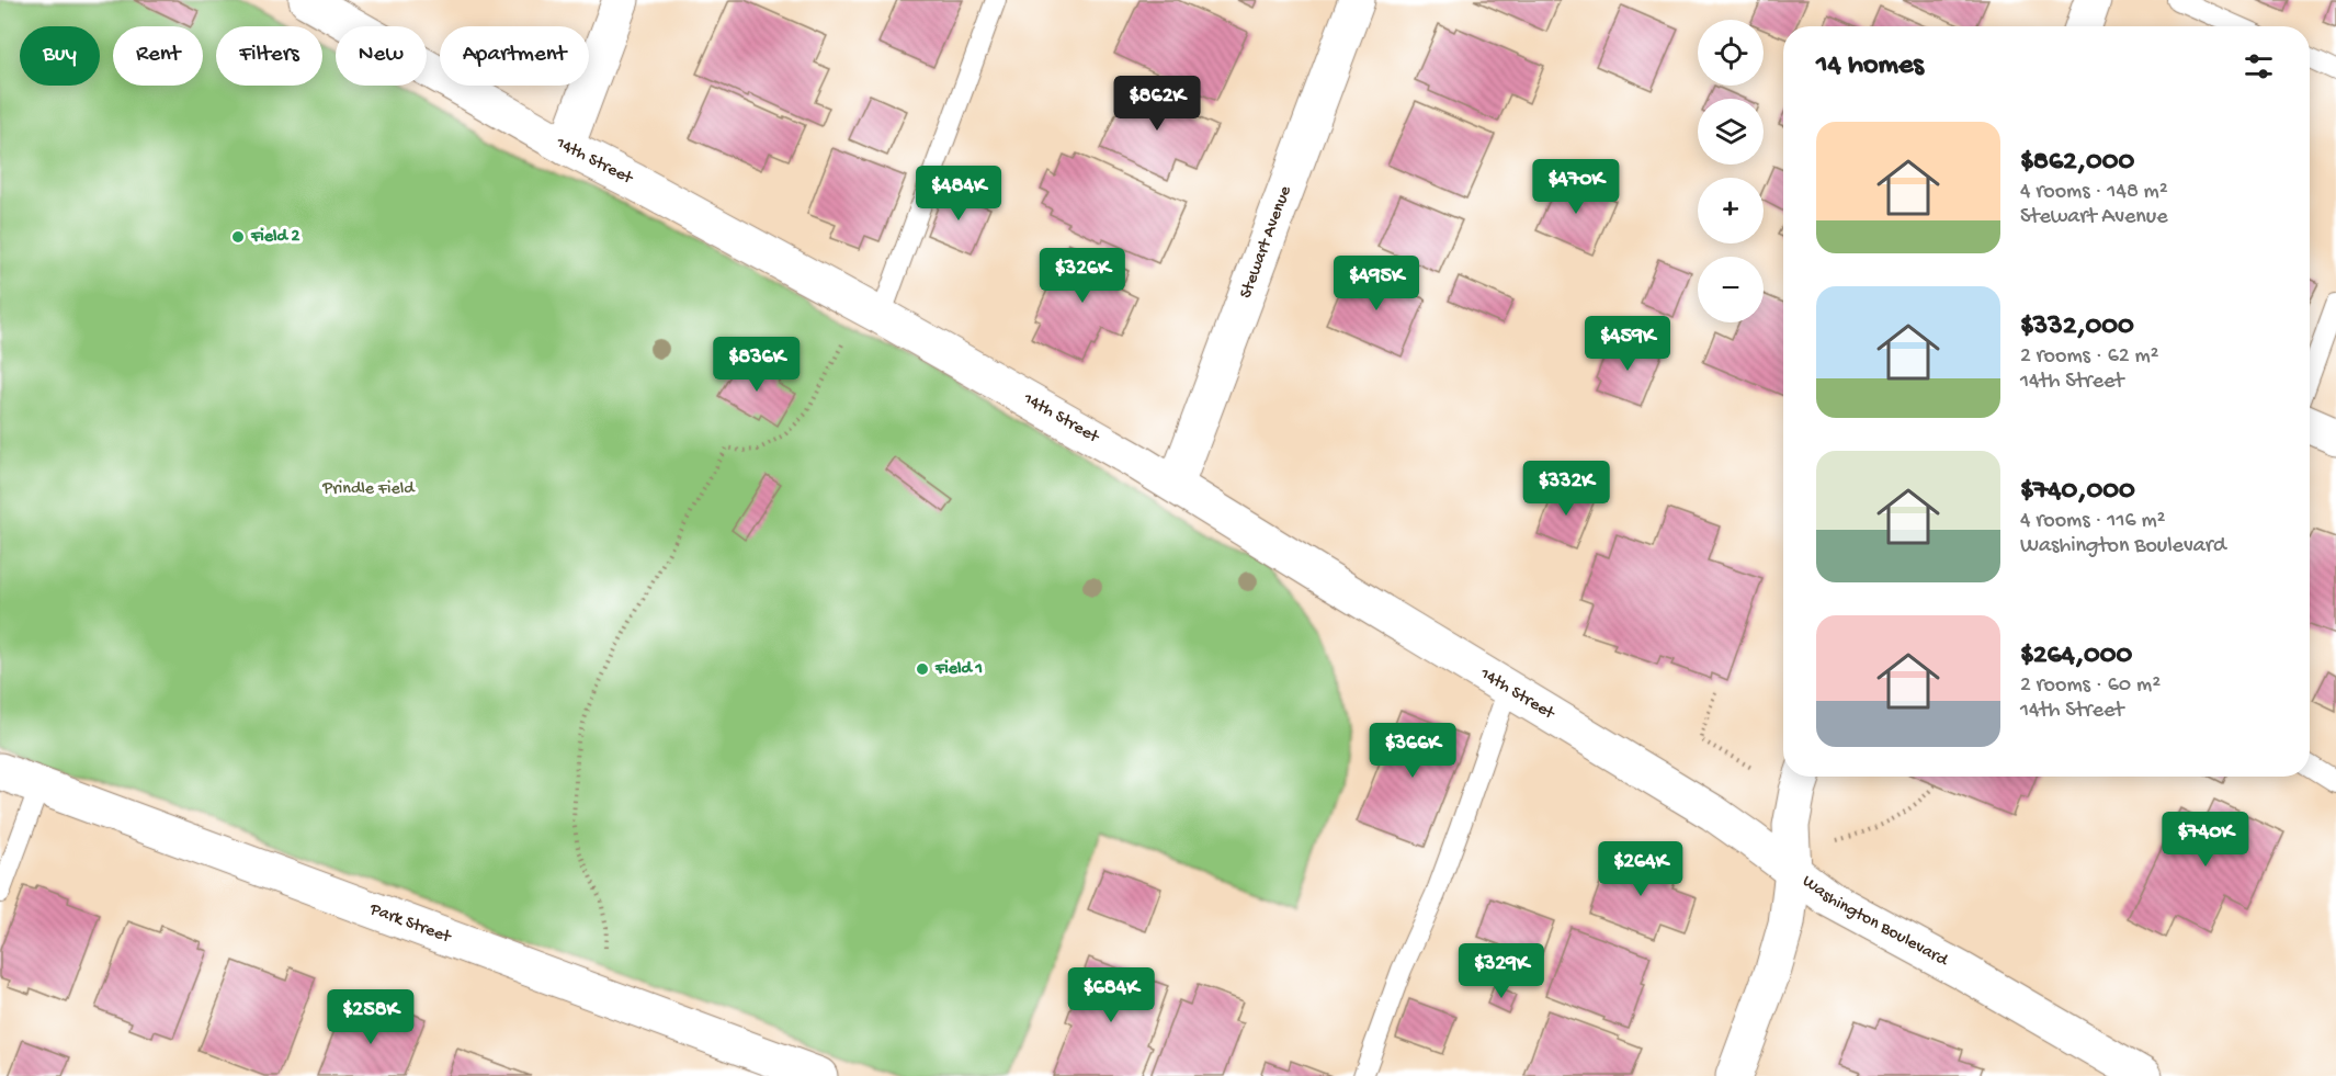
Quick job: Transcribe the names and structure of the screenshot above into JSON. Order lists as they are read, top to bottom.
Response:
{
  "streets": {
    "street": [
      "14th Street",
      "Stewart Avenue",
      "Washington Boulevard",
      "Park Street"
    ]
  },
  "crossings": [
    ["14th Street", "Stewart Avenue"],
    ["14th Street", "Washington Boulevard"]
  ],
  "parks": ["Prindle Field"],
  "places": ["Field 2", "Field 1"],
  "page": {
    "map_buttons": ["+", "−"],
    "chip": [
      "Buy",
      "Rent",
      "Filters",
      "New",
      "Apartment"
    ],
    "heading": "14 homes",
    "price": [
      "$862K",
      "$470K",
      "$484K",
      "$326K",
      "$495K",
      "$459K",
      "$836K",
      "$332K",
      "$366K",
      "$740K",
      "$264K",
      "$329K",
      "$684K",
      "$258K"
    ],
    "list": [
      {
        "name": "$862,000",
        "note": "4 rooms · 148 m² · Stewart Avenue"
      },
      {
        "name": "$332,000",
        "note": "2 rooms · 62 m² · 14th Street"
      },
      {
        "name": "$740,000",
        "note": "4 rooms · 116 m² · Washington Boulevard"
      },
      {
        "name": "$264,000",
        "note": "2 rooms · 60 m² · 14th Street"
      }
    ]
  }
}
